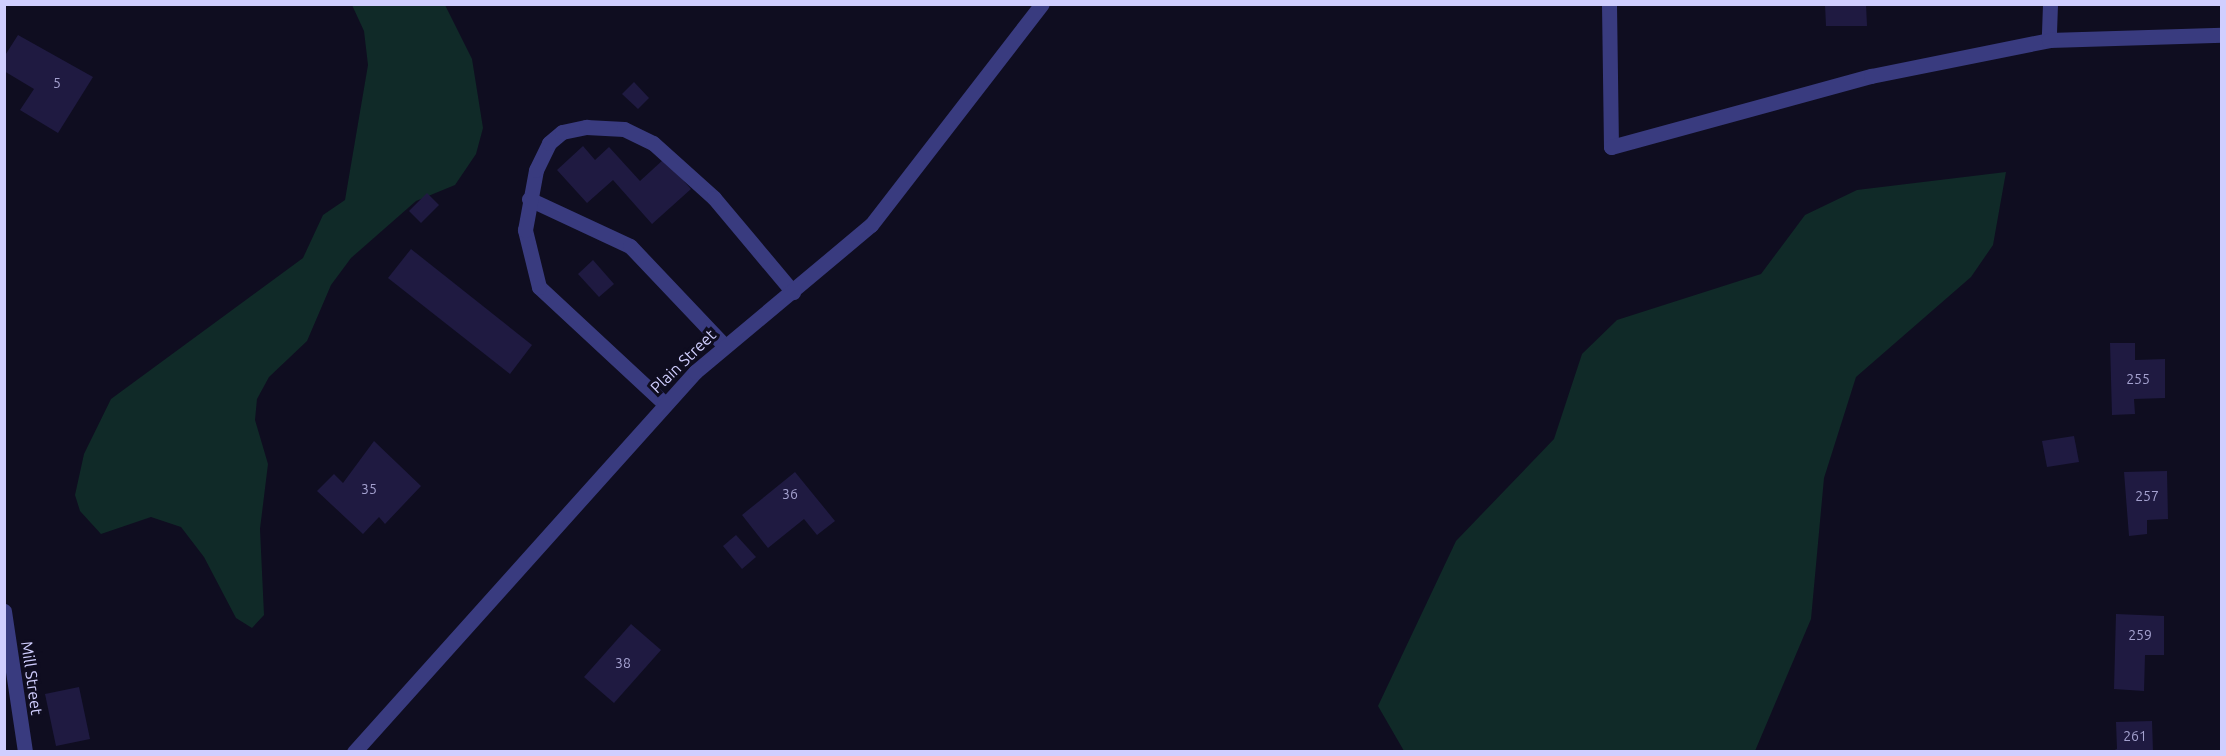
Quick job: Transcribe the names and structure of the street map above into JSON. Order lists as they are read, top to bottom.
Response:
{
  "streets": {
    "street": ["Plain Street", "Mill Street"]
  },
  "house_numbers": [
    "5",
    "255",
    "35",
    "36",
    "257",
    "259",
    "38",
    "261"
  ]
}
